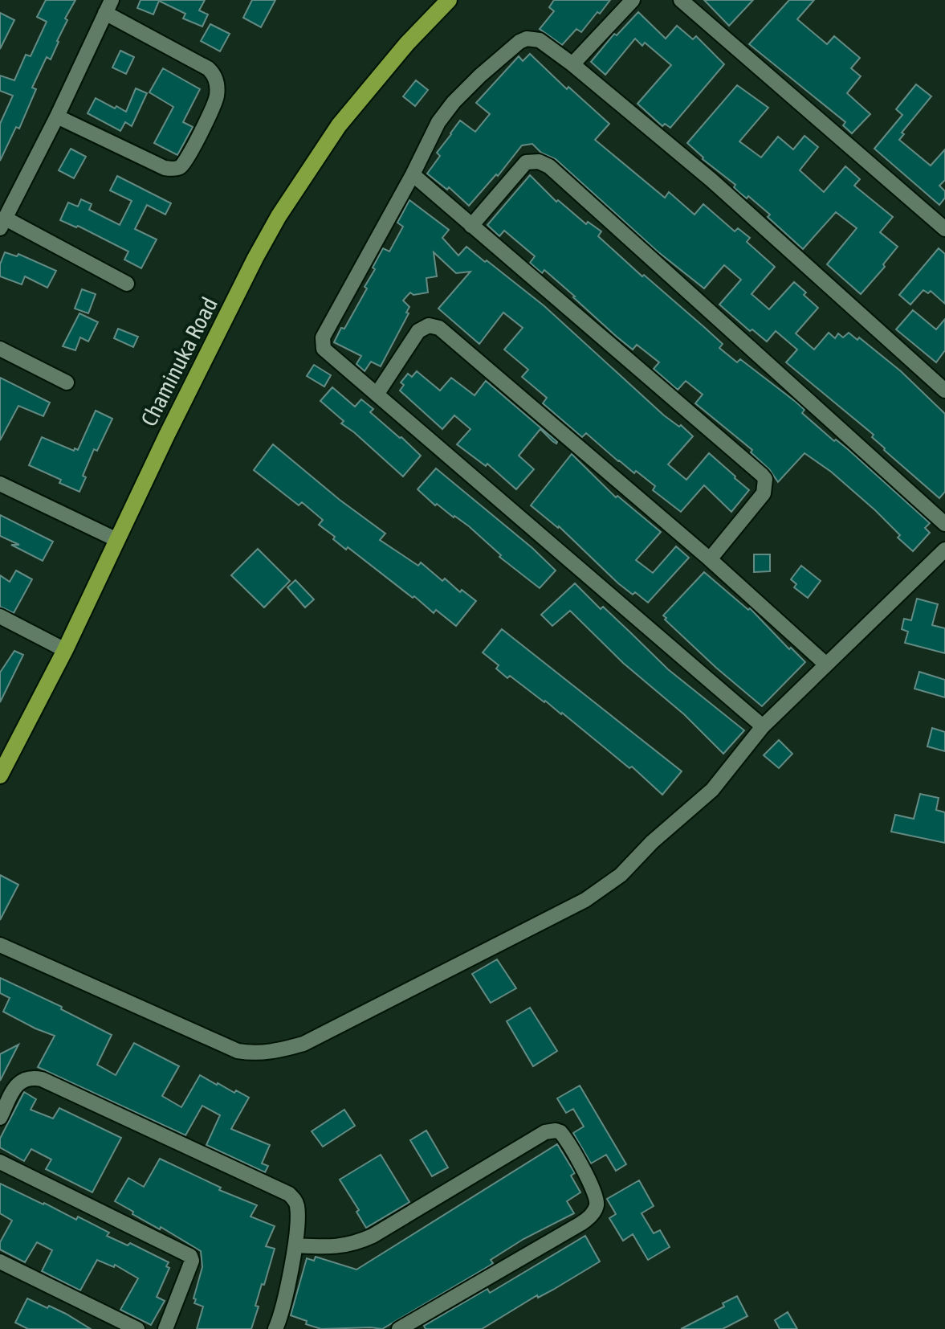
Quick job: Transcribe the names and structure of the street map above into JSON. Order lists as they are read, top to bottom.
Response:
{
  "streets": {
    "main road": ["Chaminuka Road"]
  }
}
